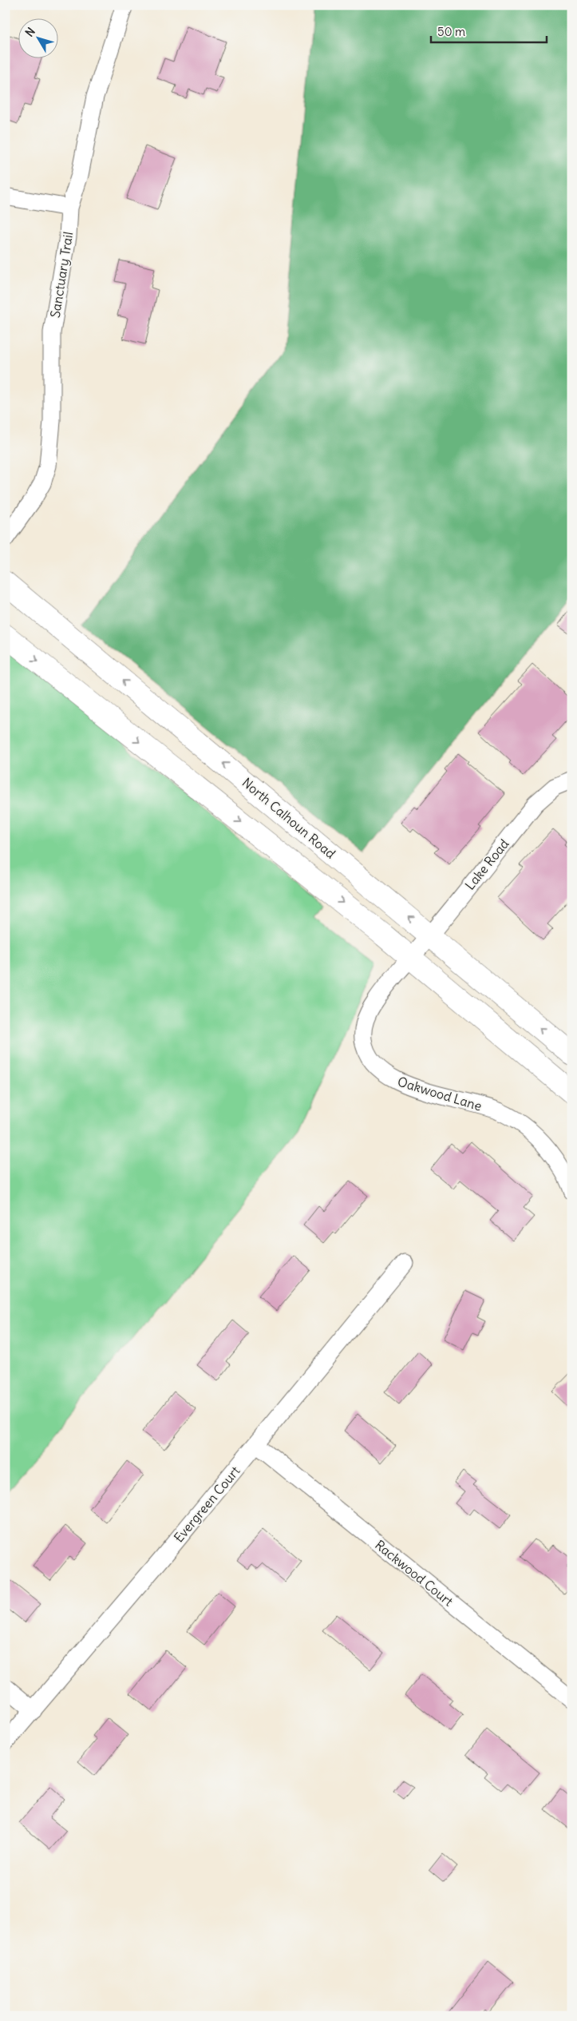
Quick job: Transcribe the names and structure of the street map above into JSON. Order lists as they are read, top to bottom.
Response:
{
  "streets": {
    "main road": ["North Calhoun Road"],
    "street": [
      "Sanctuary Trail",
      "Lake Road",
      "Oakwood Lane",
      "Evergreen Court",
      "Rackwood Court"
    ]
  },
  "crossings": [
    ["North Calhoun Road", "Lake Road"],
    ["Lake Road", "Oakwood Lane"],
    ["Evergreen Court", "Rackwood Court"]
  ],
  "scale_bar": "50 m",
  "north": "top left"
}
